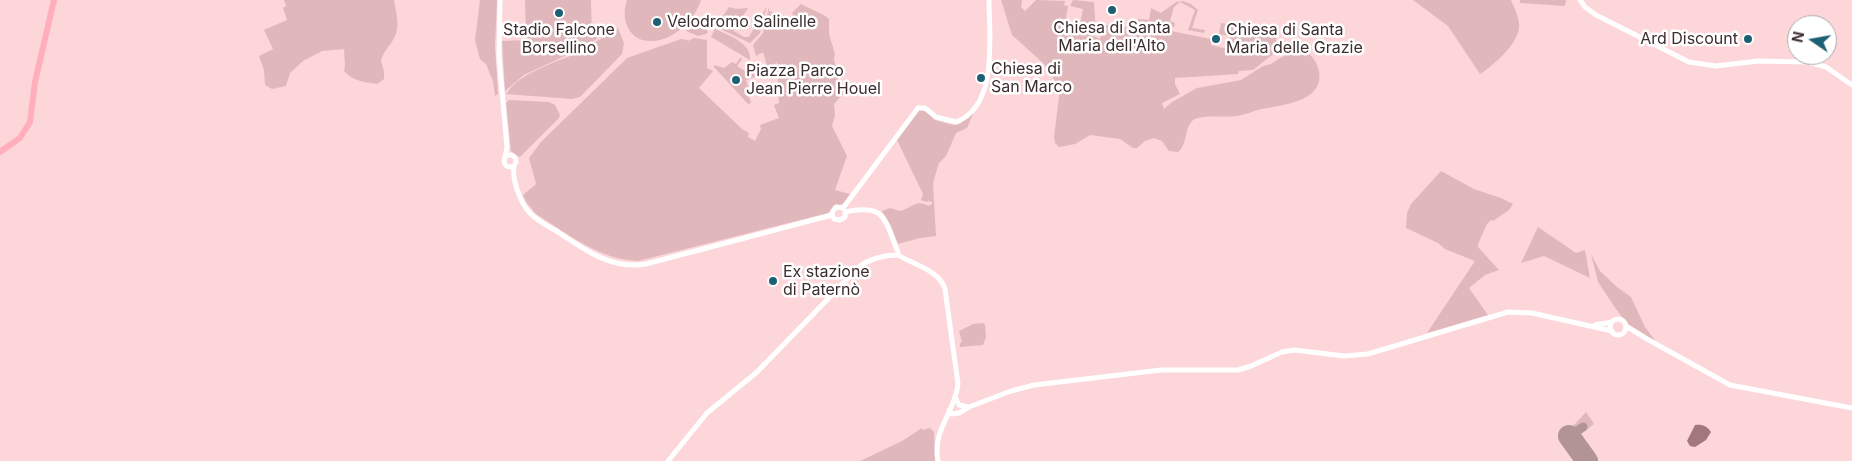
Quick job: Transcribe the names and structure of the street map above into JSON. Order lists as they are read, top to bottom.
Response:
{
  "places": [
    "Chiesa di Santa Maria dell'Alto",
    "Stadio Falcone Borsellino",
    "Velodromo Salinelle",
    "Chiesa di Santa Maria delle Grazie",
    "Ard Discount",
    "Chiesa di San Marco",
    "Piazza Parco Jean Pierre Houel",
    "Ex stazione di Paternò"
  ],
  "north": "left"
}
